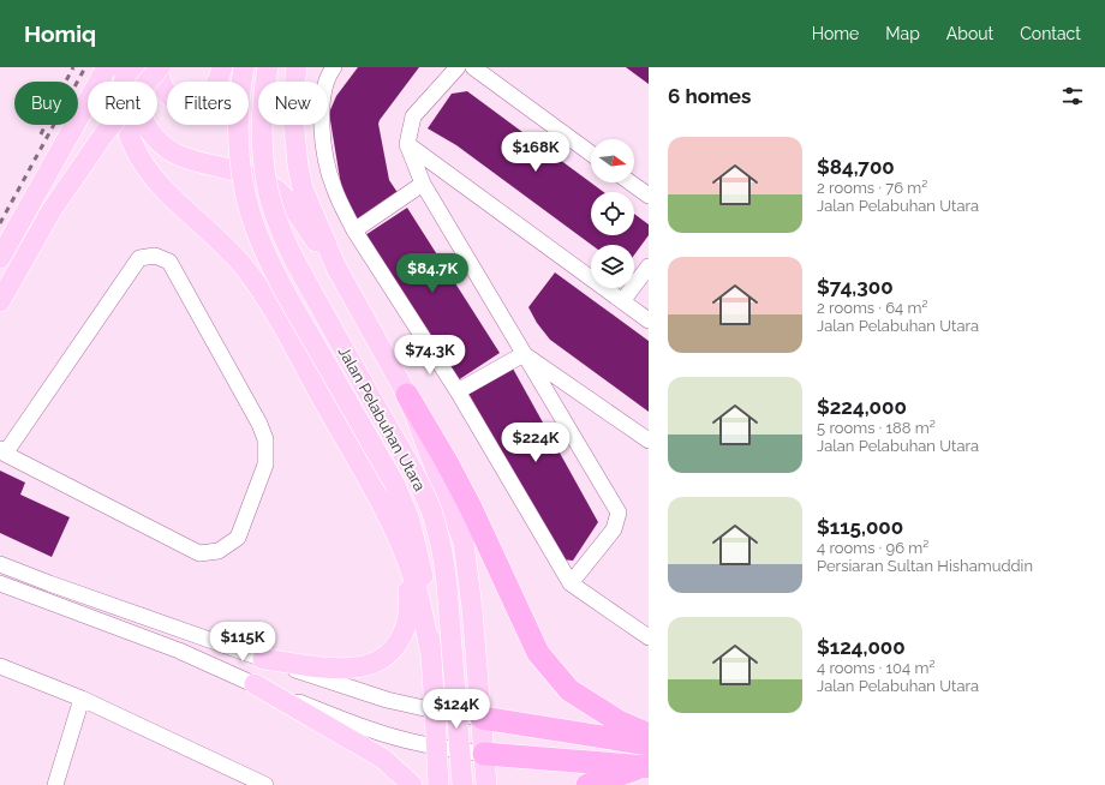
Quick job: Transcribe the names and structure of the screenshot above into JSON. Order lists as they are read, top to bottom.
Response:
{
  "streets": {
    "main road": ["Jalan Pelabuhan Utara"]
  },
  "north": "right",
  "page": {
    "header": "Homiq",
    "nav": [
      "Home",
      "Map",
      "About",
      "Contact"
    ],
    "heading": "6 homes",
    "chip": [
      "Buy",
      "Rent",
      "Filters",
      "New"
    ],
    "list": [
      {
        "name": "$84,700",
        "note": "2 rooms · 76 m² · Jalan Pelabuhan Utara"
      },
      {
        "name": "$74,300",
        "note": "2 rooms · 64 m² · Jalan Pelabuhan Utara"
      },
      {
        "name": "$224,000",
        "note": "5 rooms · 188 m² · Jalan Pelabuhan Utara"
      },
      {
        "name": "$115,000",
        "note": "4 rooms · 96 m² · Persiaran Sultan Hishamuddin"
      },
      {
        "name": "$124,000",
        "note": "4 rooms · 104 m² · Jalan Pelabuhan Utara"
      }
    ],
    "price": [
      "$168K",
      "$84.7K",
      "$74.3K",
      "$224K",
      "$115K",
      "$124K"
    ]
  }
}
